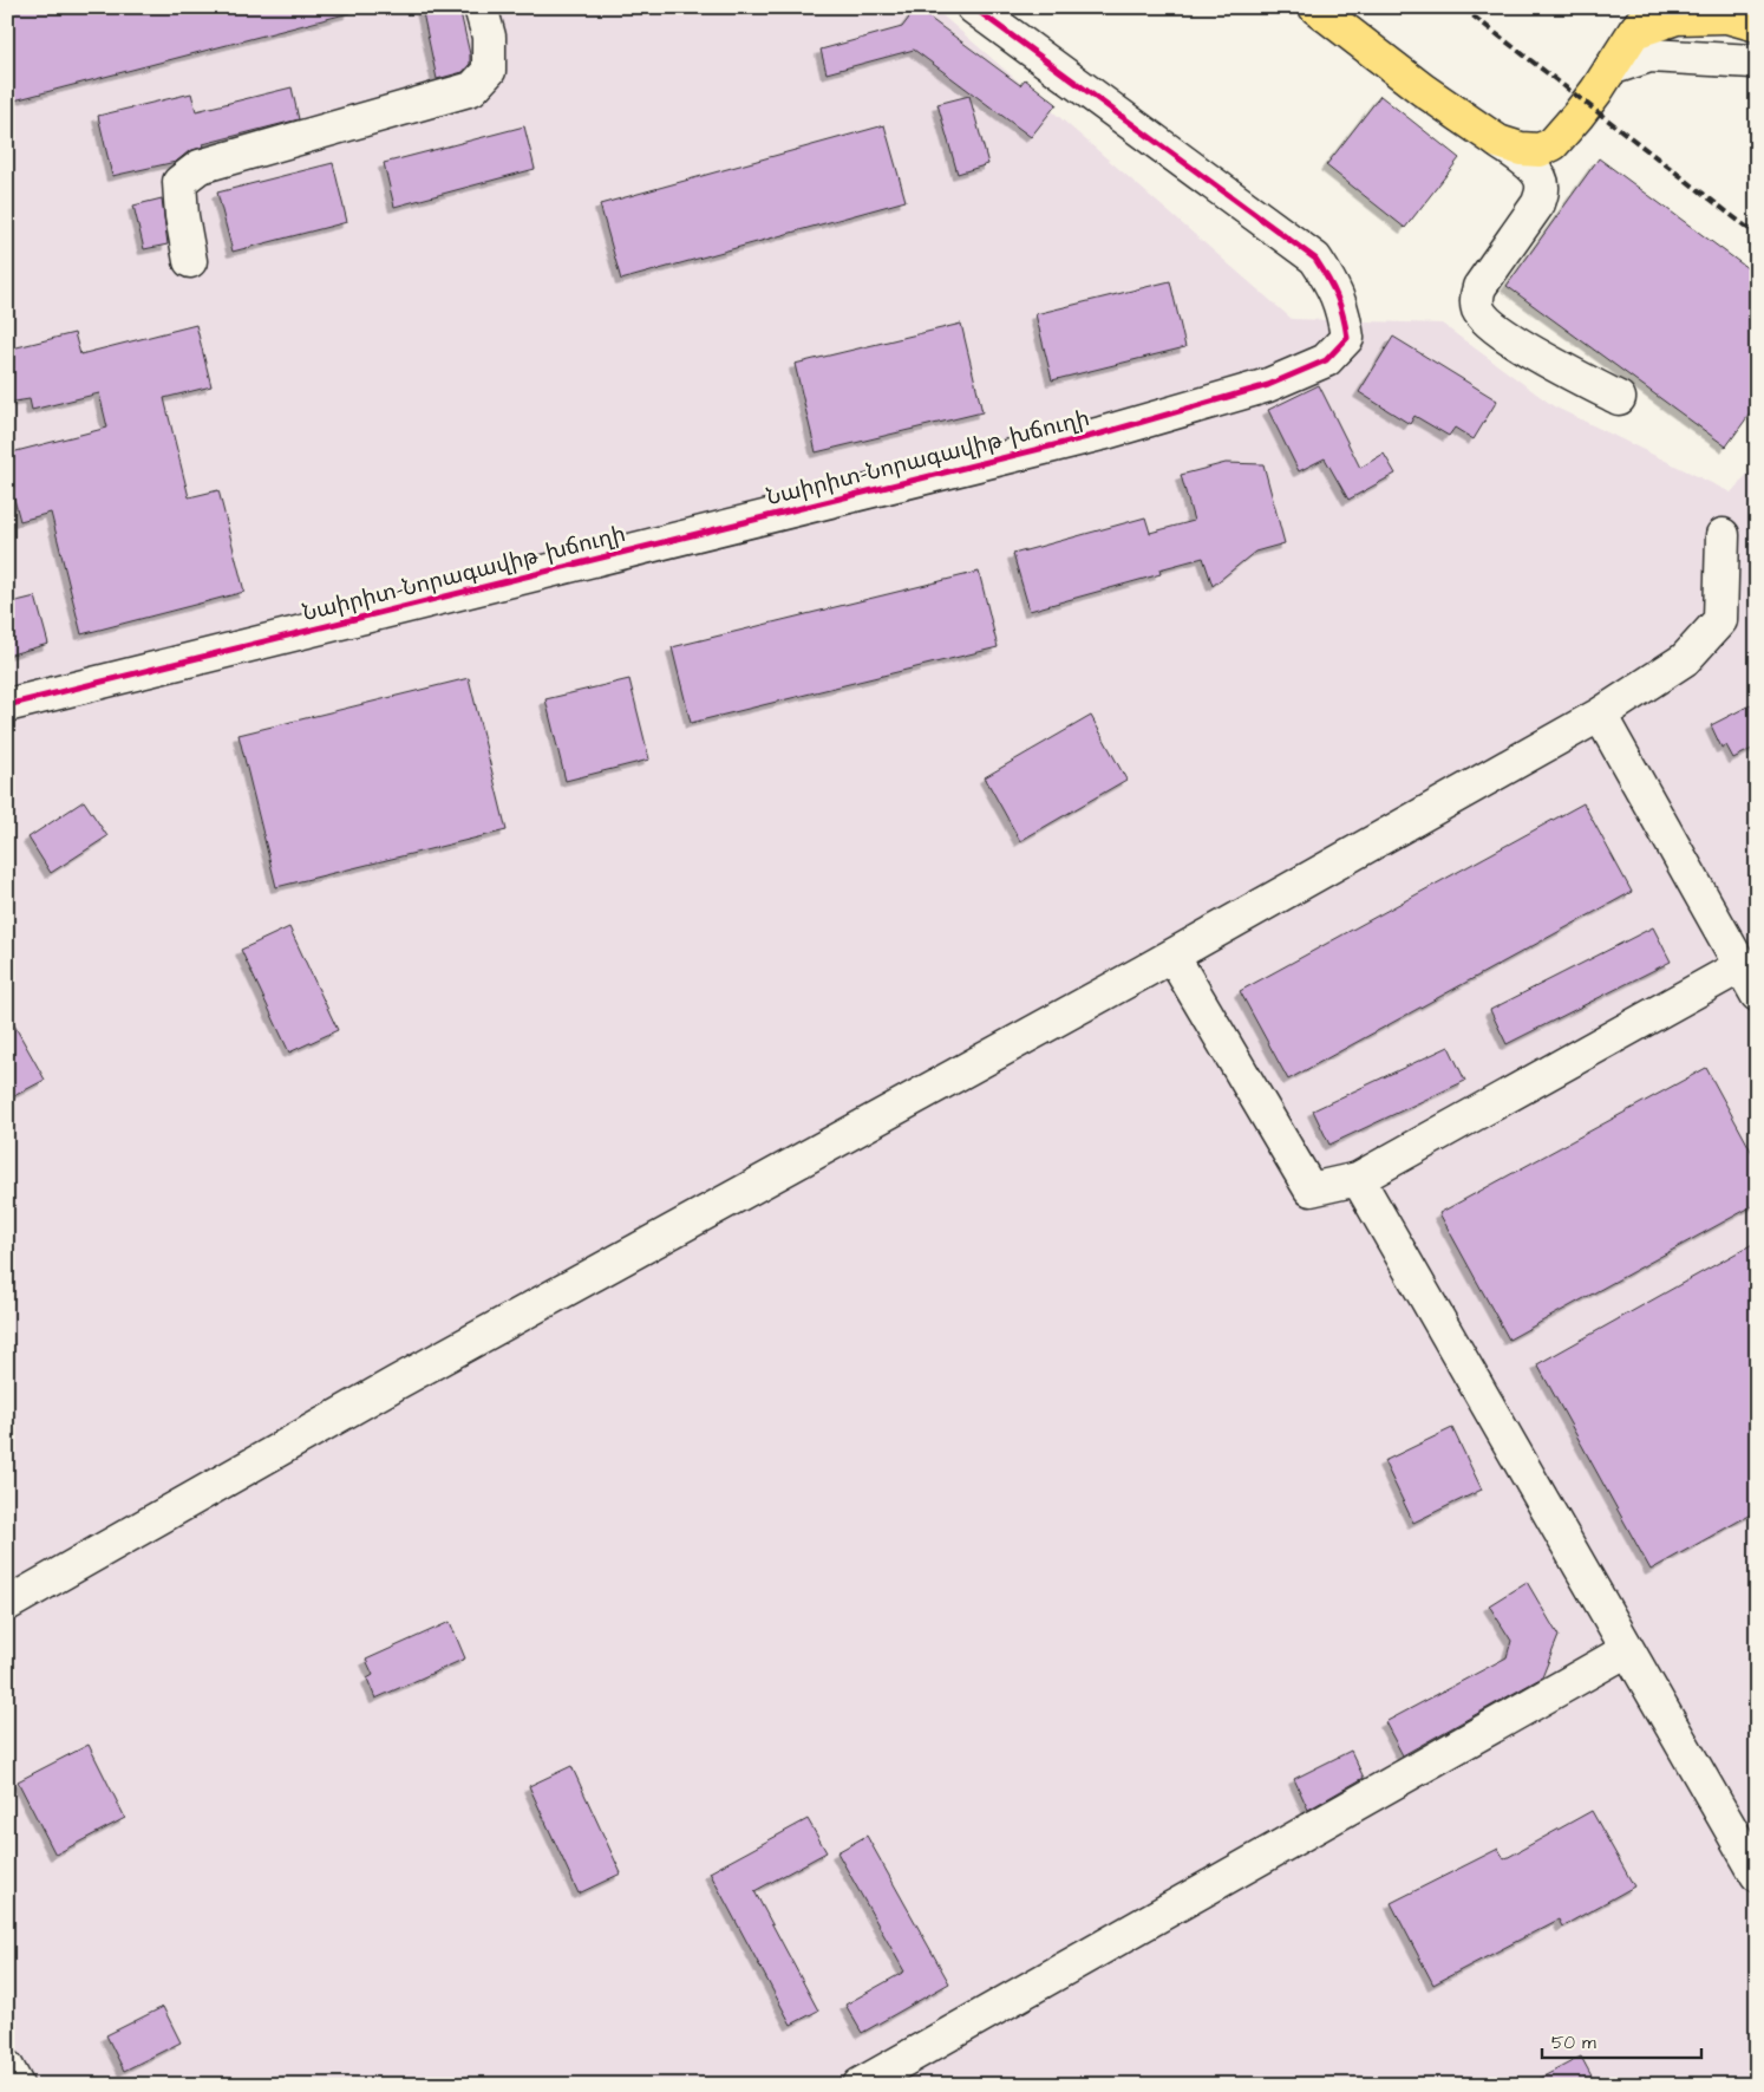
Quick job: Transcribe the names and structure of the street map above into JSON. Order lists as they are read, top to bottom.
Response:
{
  "streets": {
    "street": ["Նաիրիտ-Նորագավիթ խճուղի"]
  },
  "scale_bar": "50 m"
}
